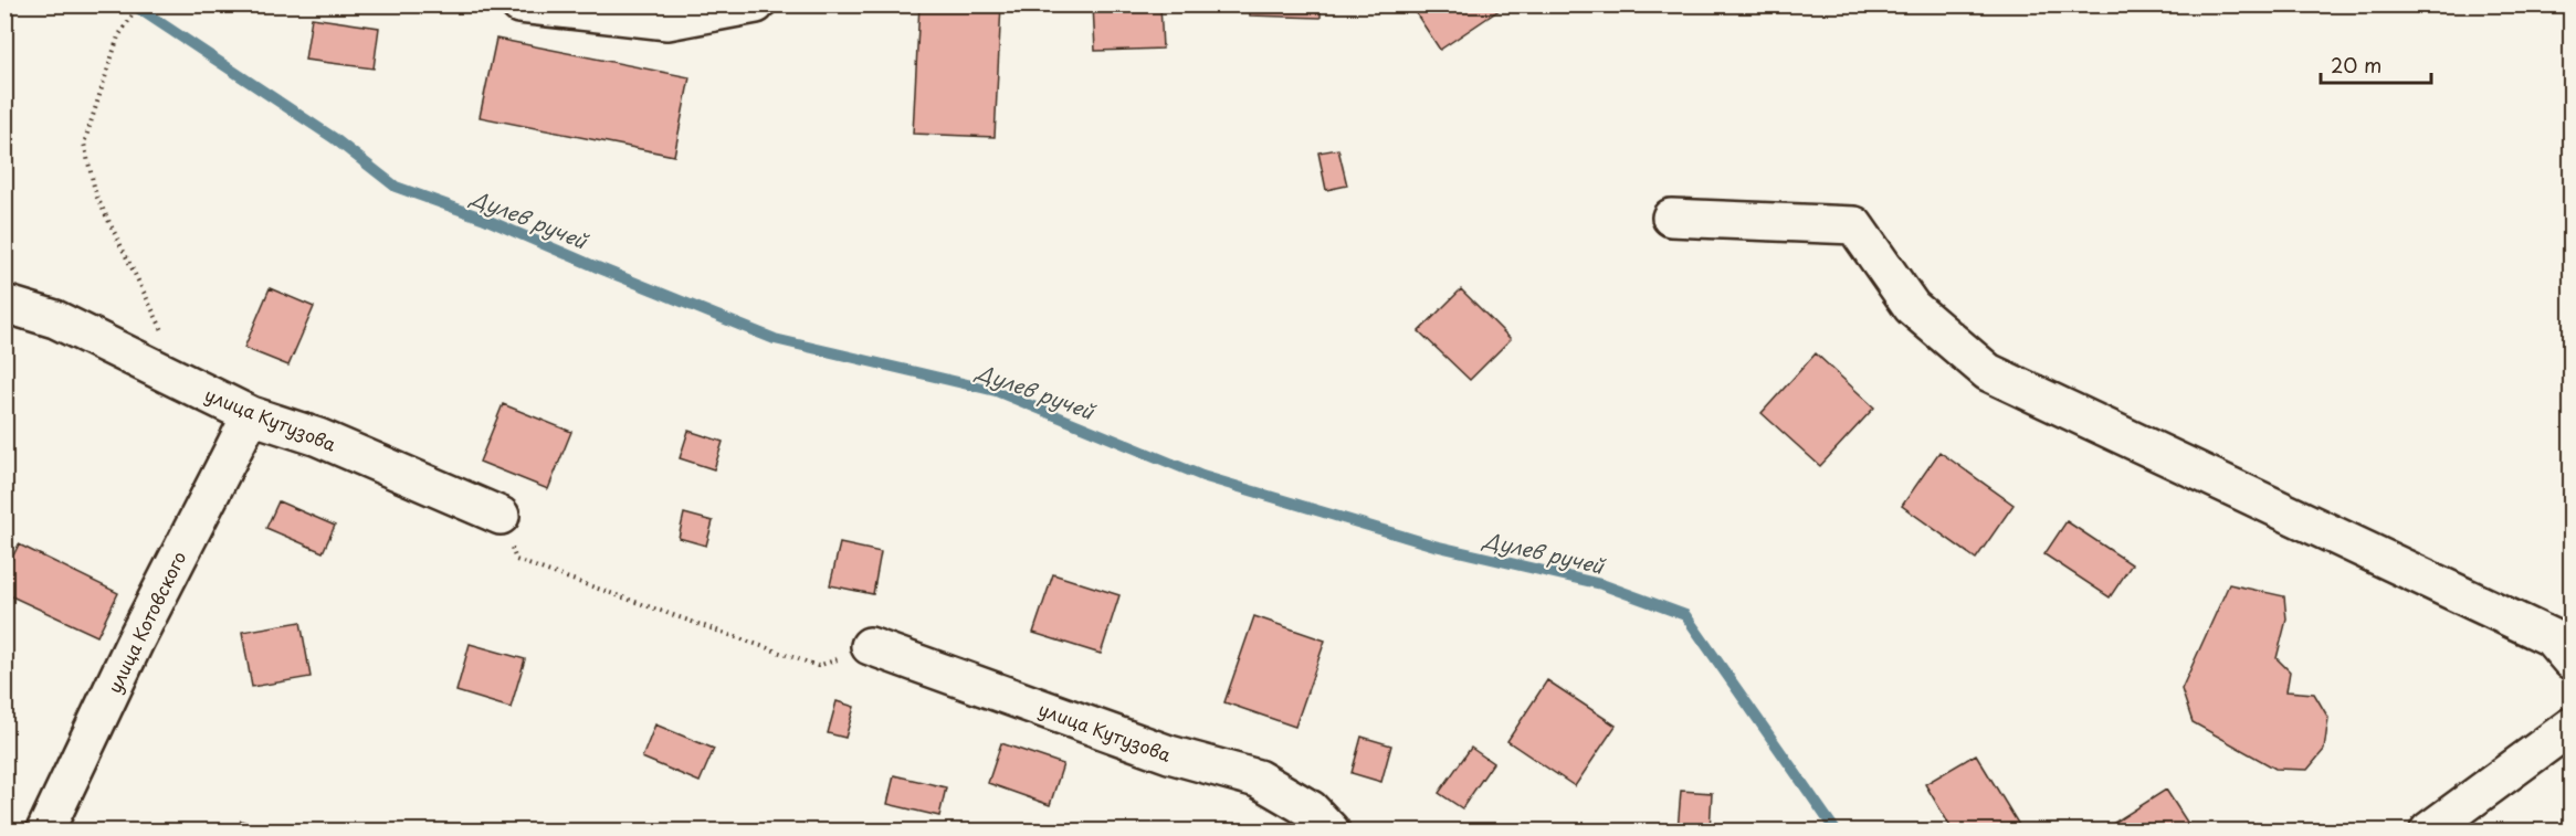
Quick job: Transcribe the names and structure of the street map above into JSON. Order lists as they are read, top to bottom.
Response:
{
  "streets": {
    "street": ["улица Кутузова", "улица Котовского"]
  },
  "crossings": [
    ["улица Кутузова", "улица Котовского"]
  ],
  "water": ["Дулев ручей"],
  "scale_bar": "20 m"
}
